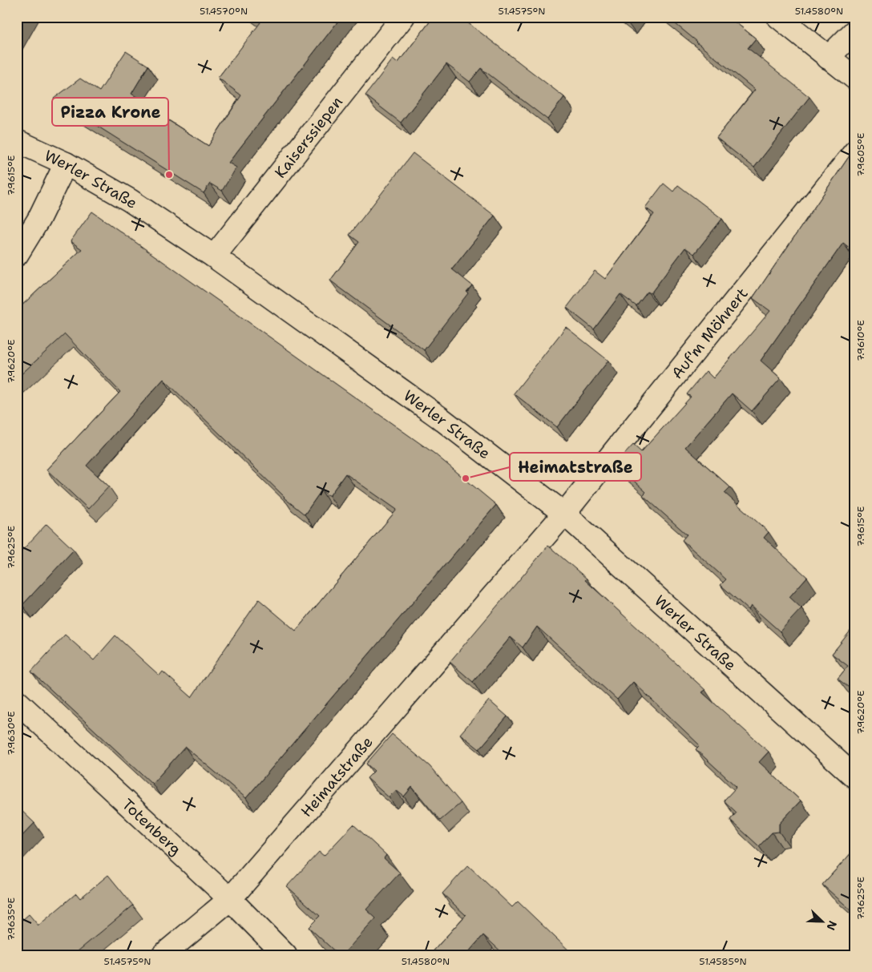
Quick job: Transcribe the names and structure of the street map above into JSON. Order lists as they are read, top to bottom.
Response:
{
  "streets": {
    "street": [
      "Kaiserssiepen",
      "Werler Straße",
      "Auf'm Möhnert",
      "Heimatstraße",
      "Totenberg"
    ]
  },
  "crossings": [
    ["Kaiserssiepen", "Werler Straße"],
    ["Werler Straße", "Auf'm Möhnert"],
    ["Werler Straße", "Heimatstraße"],
    ["Auf'm Möhnert", "Heimatstraße"],
    ["Heimatstraße", "Totenberg"]
  ],
  "places": ["Pizza Krone", "Heimatstraße"],
  "north": "bottom right",
  "coordinates": [
    "51.4570°N",
    "51.4575°N",
    "51.4580°N",
    "7.9605°E",
    "7.9615°E",
    "7.9610°E",
    "7.9620°E",
    "7.9625°E",
    "7.9630°E",
    "7.9635°E",
    "51.4585°N"
  ]
}
